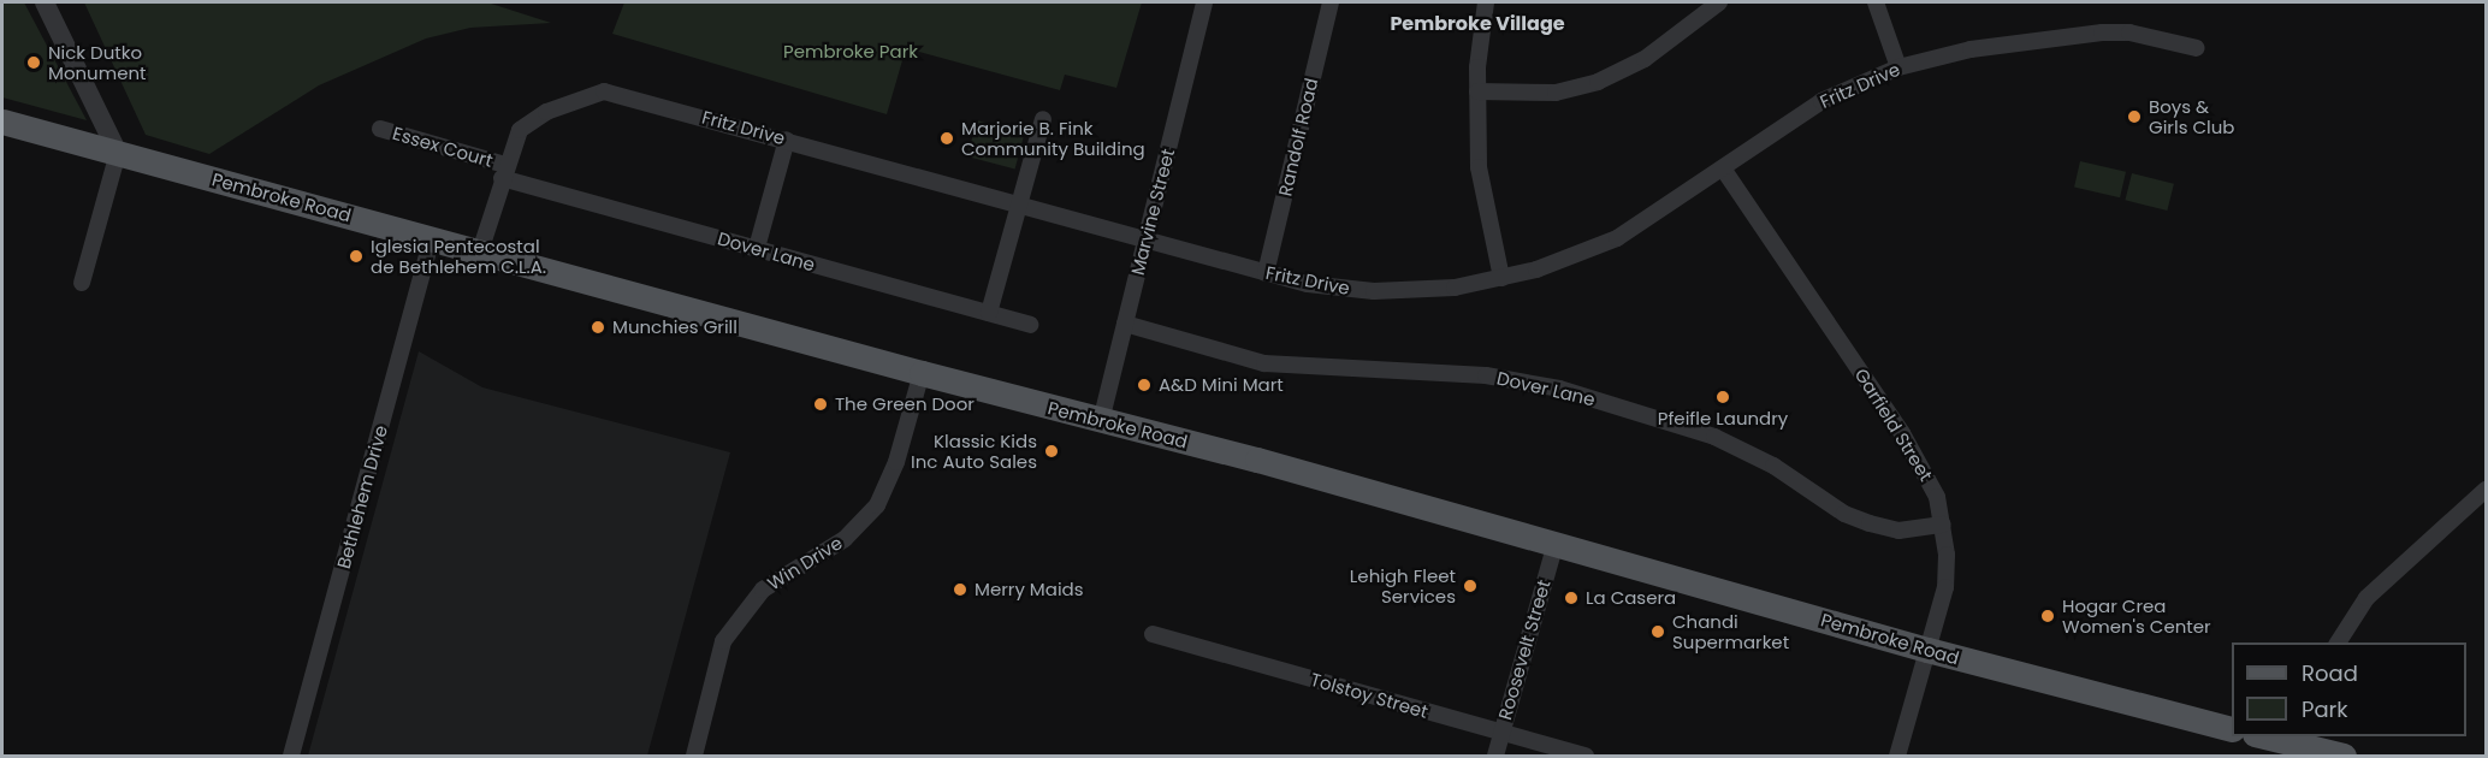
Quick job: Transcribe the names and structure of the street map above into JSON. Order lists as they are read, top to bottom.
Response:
{
  "streets": {
    "main road": ["Pembroke Road"],
    "street": [
      "Fritz Drive",
      "Randolf Road",
      "Essex Court",
      "Marvine Street",
      "Dover Lane",
      "Garfield Street",
      "Bethlehem Drive",
      "Win Drive",
      "Roosevelt Street",
      "Tolstoy Street"
    ]
  },
  "crossings": [
    ["Fritz Drive", "Randolf Road"],
    ["Fritz Drive", "Essex Court"],
    ["Fritz Drive", "Pembroke Road"],
    ["Fritz Drive", "Marvine Street"],
    ["Fritz Drive", "Dover Lane"],
    ["Fritz Drive", "Garfield Street"],
    ["Essex Court", "Dover Lane"],
    ["Pembroke Road", "Marvine Street"],
    ["Pembroke Road", "Garfield Street"],
    ["Pembroke Road", "Bethlehem Drive"],
    ["Pembroke Road", "Win Drive"],
    ["Pembroke Road", "Roosevelt Street"],
    ["Marvine Street", "Dover Lane"],
    ["Dover Lane", "Garfield Street"],
    ["Roosevelt Street", "Tolstoy Street"]
  ],
  "districts": ["Pembroke Village"],
  "parks": ["Pembroke Park"],
  "places": [
    "Nick Dutko Monument",
    "Boys & Girls Club",
    "Marjorie B. Fink Community Building",
    "Iglesia Pentecostal de Bethlehem C.L.A.",
    "Munchies Grill",
    "A&D Mini Mart",
    "Pfeifle Laundry",
    "The Green Door",
    "Klassic Kids Inc Auto Sales",
    "Lehigh Fleet Services",
    "Merry Maids",
    "La Casera",
    "Hogar Crea Women's Center",
    "Chandi Supermarket"
  ],
  "legend": ["Road", "Park"]
}
